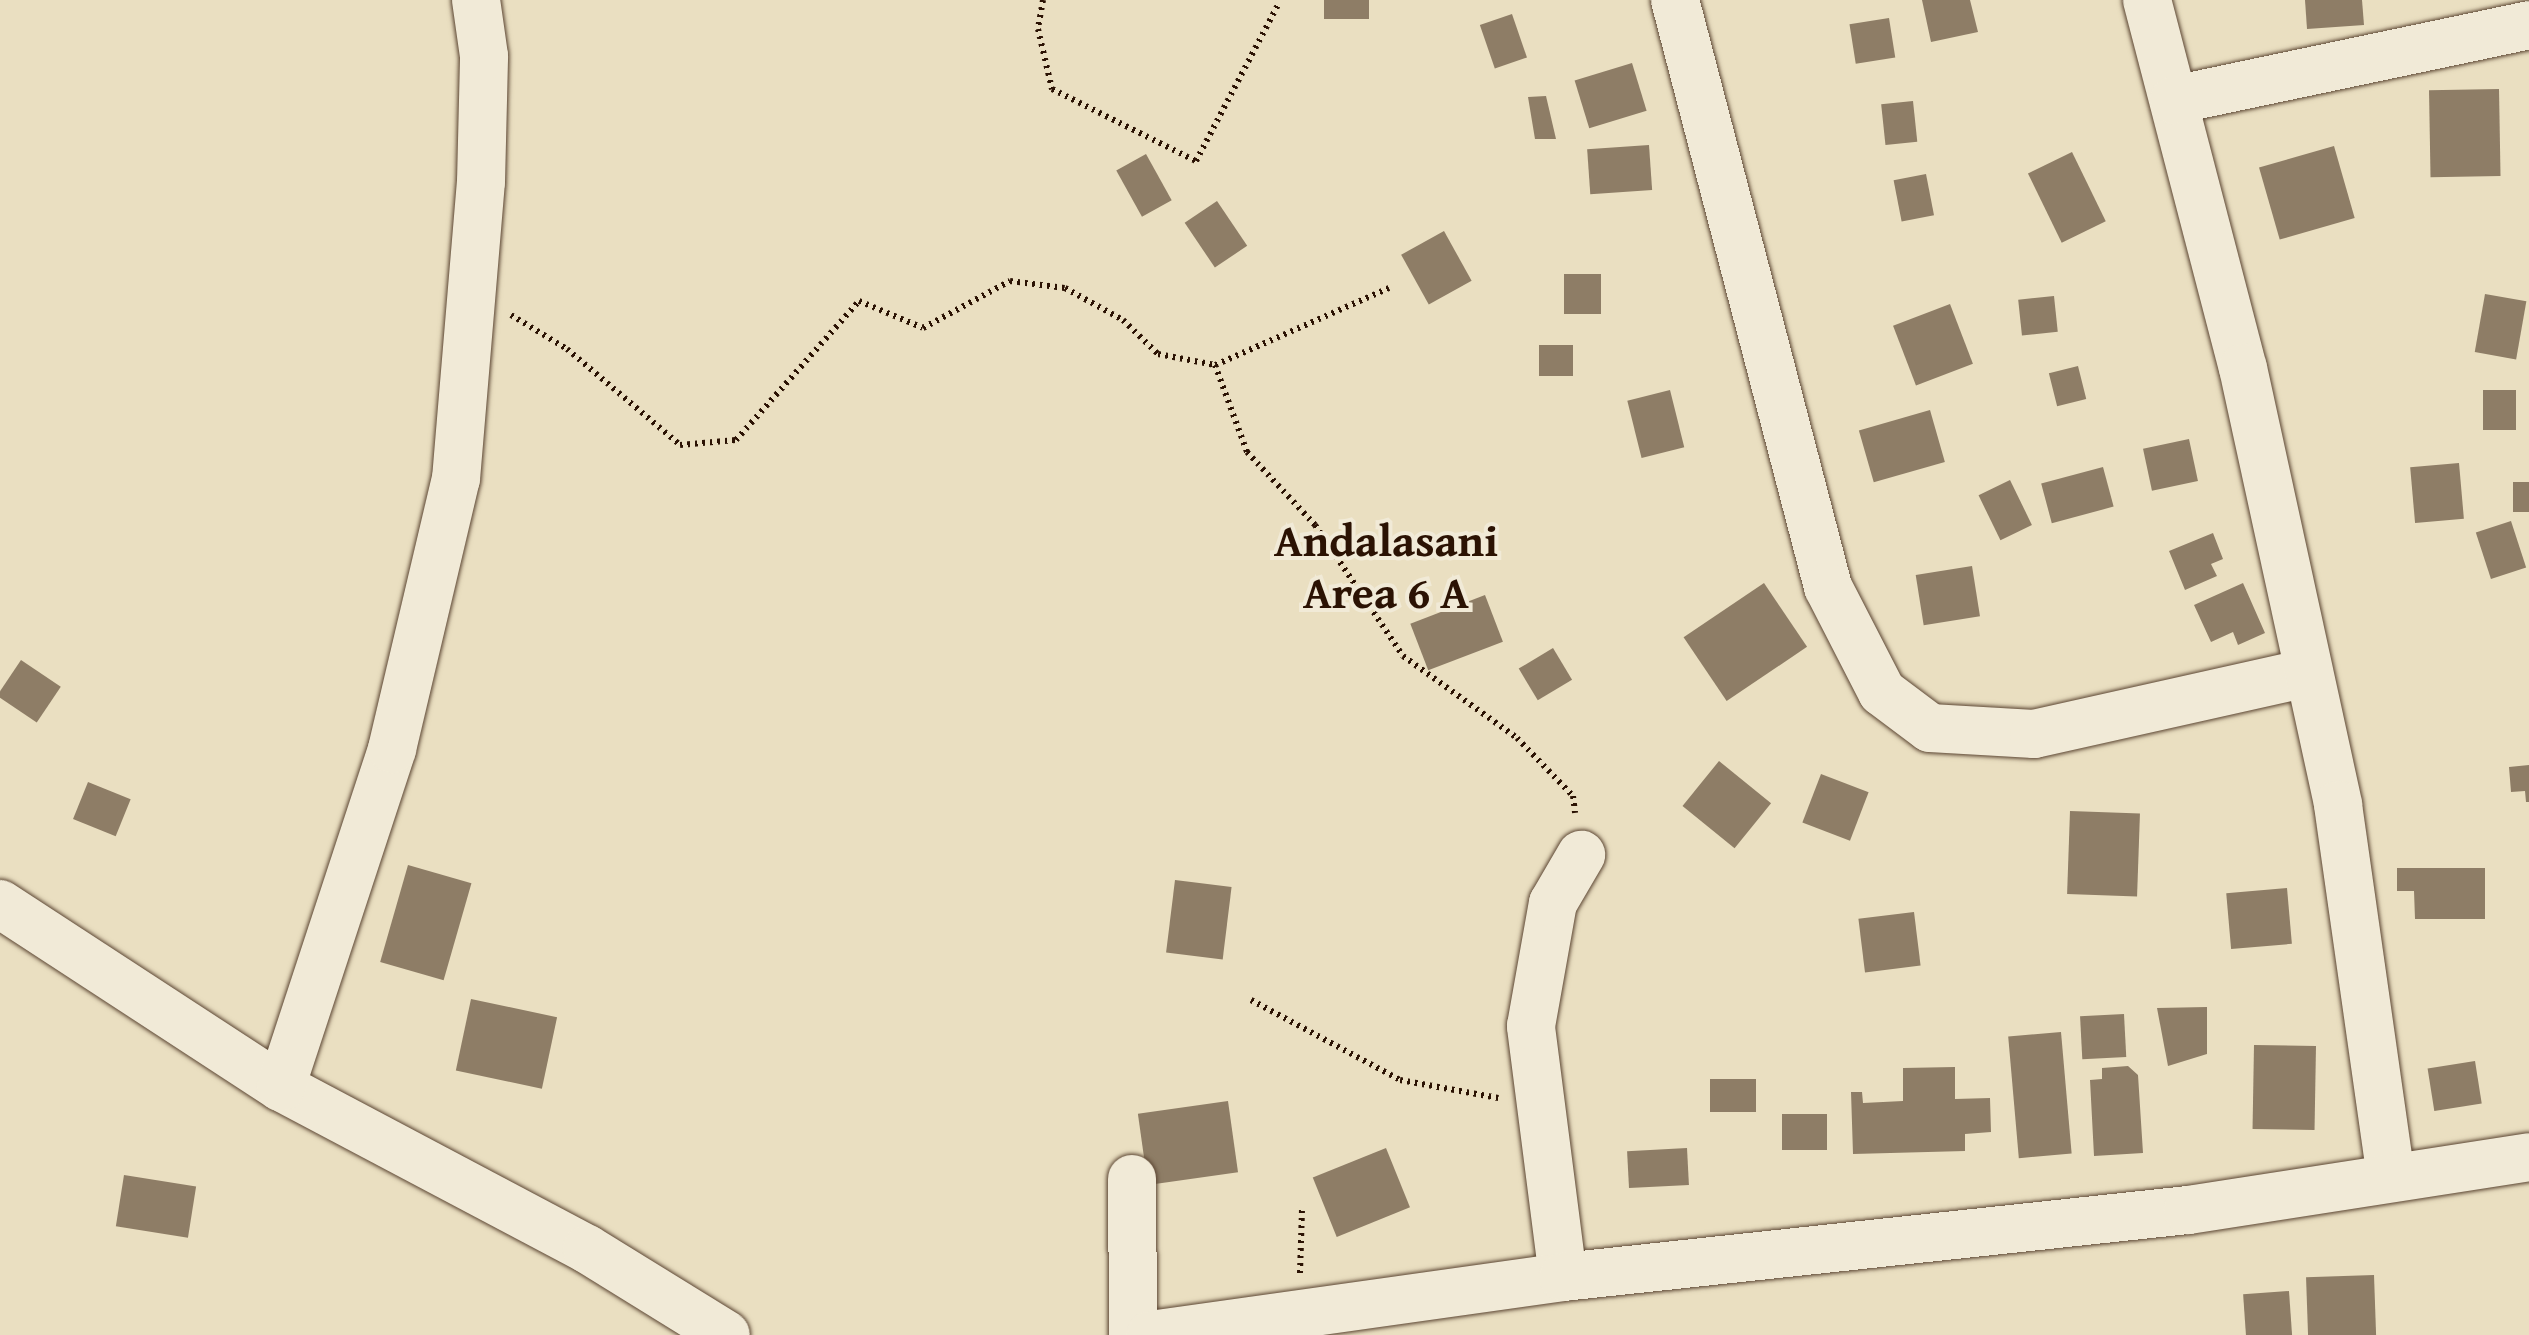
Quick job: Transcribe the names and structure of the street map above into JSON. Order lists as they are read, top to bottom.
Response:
{
  "districts": ["Andalasani Area 6 A"]
}
